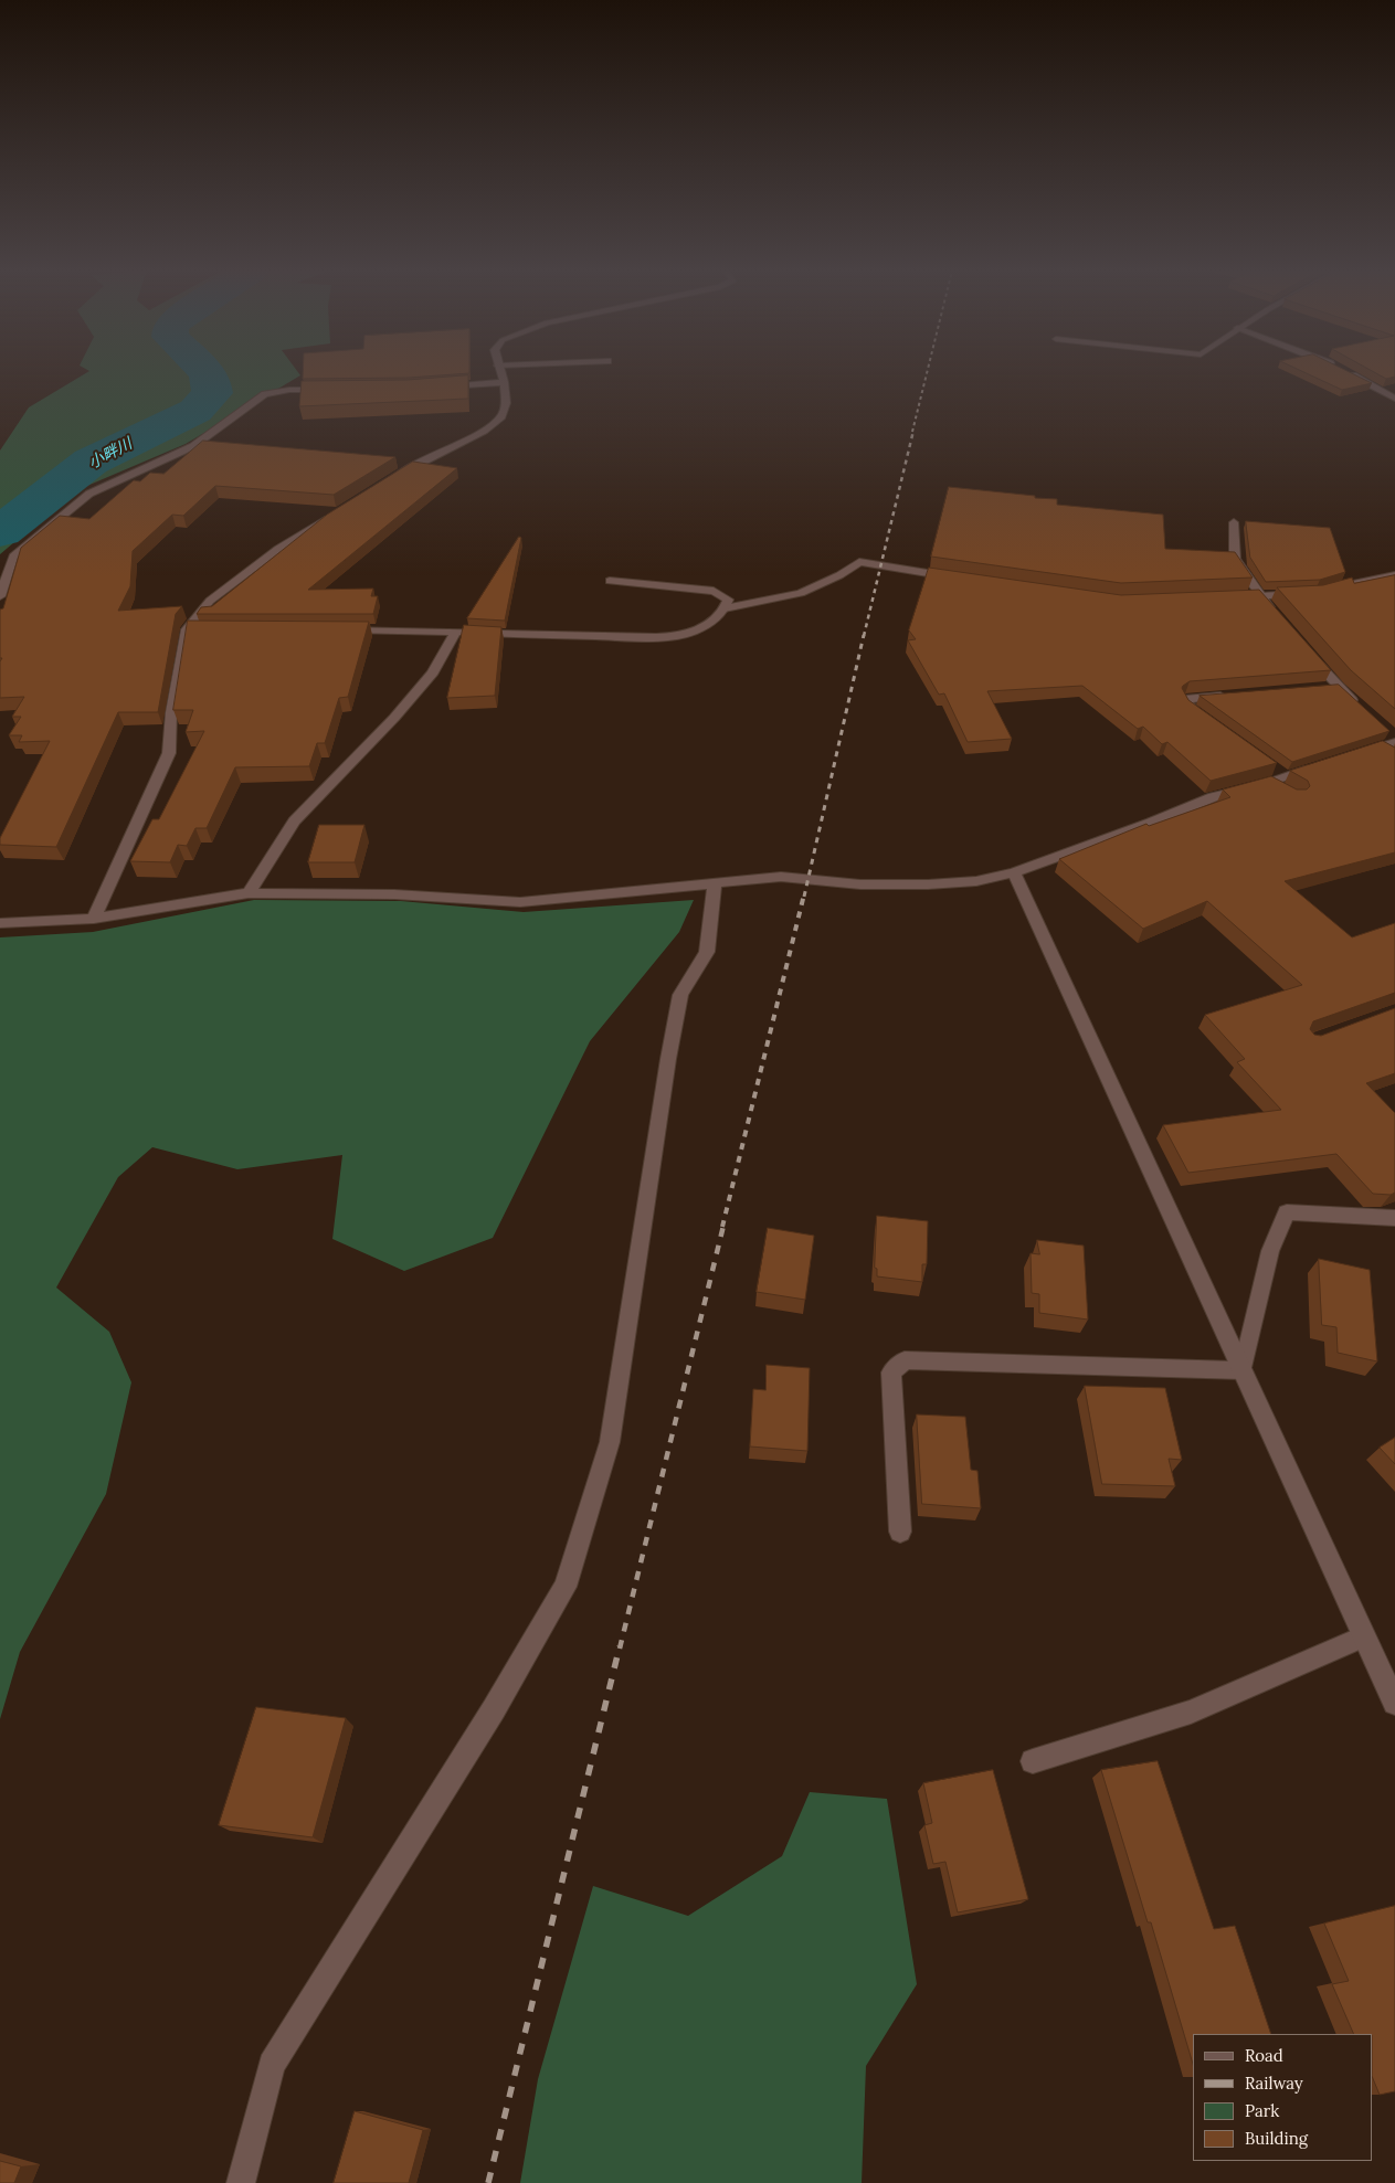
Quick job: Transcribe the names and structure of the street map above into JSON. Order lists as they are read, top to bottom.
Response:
{
  "water": ["小畔川"],
  "legend": [
    "Road",
    "Railway",
    "Park",
    "Building"
  ]
}
